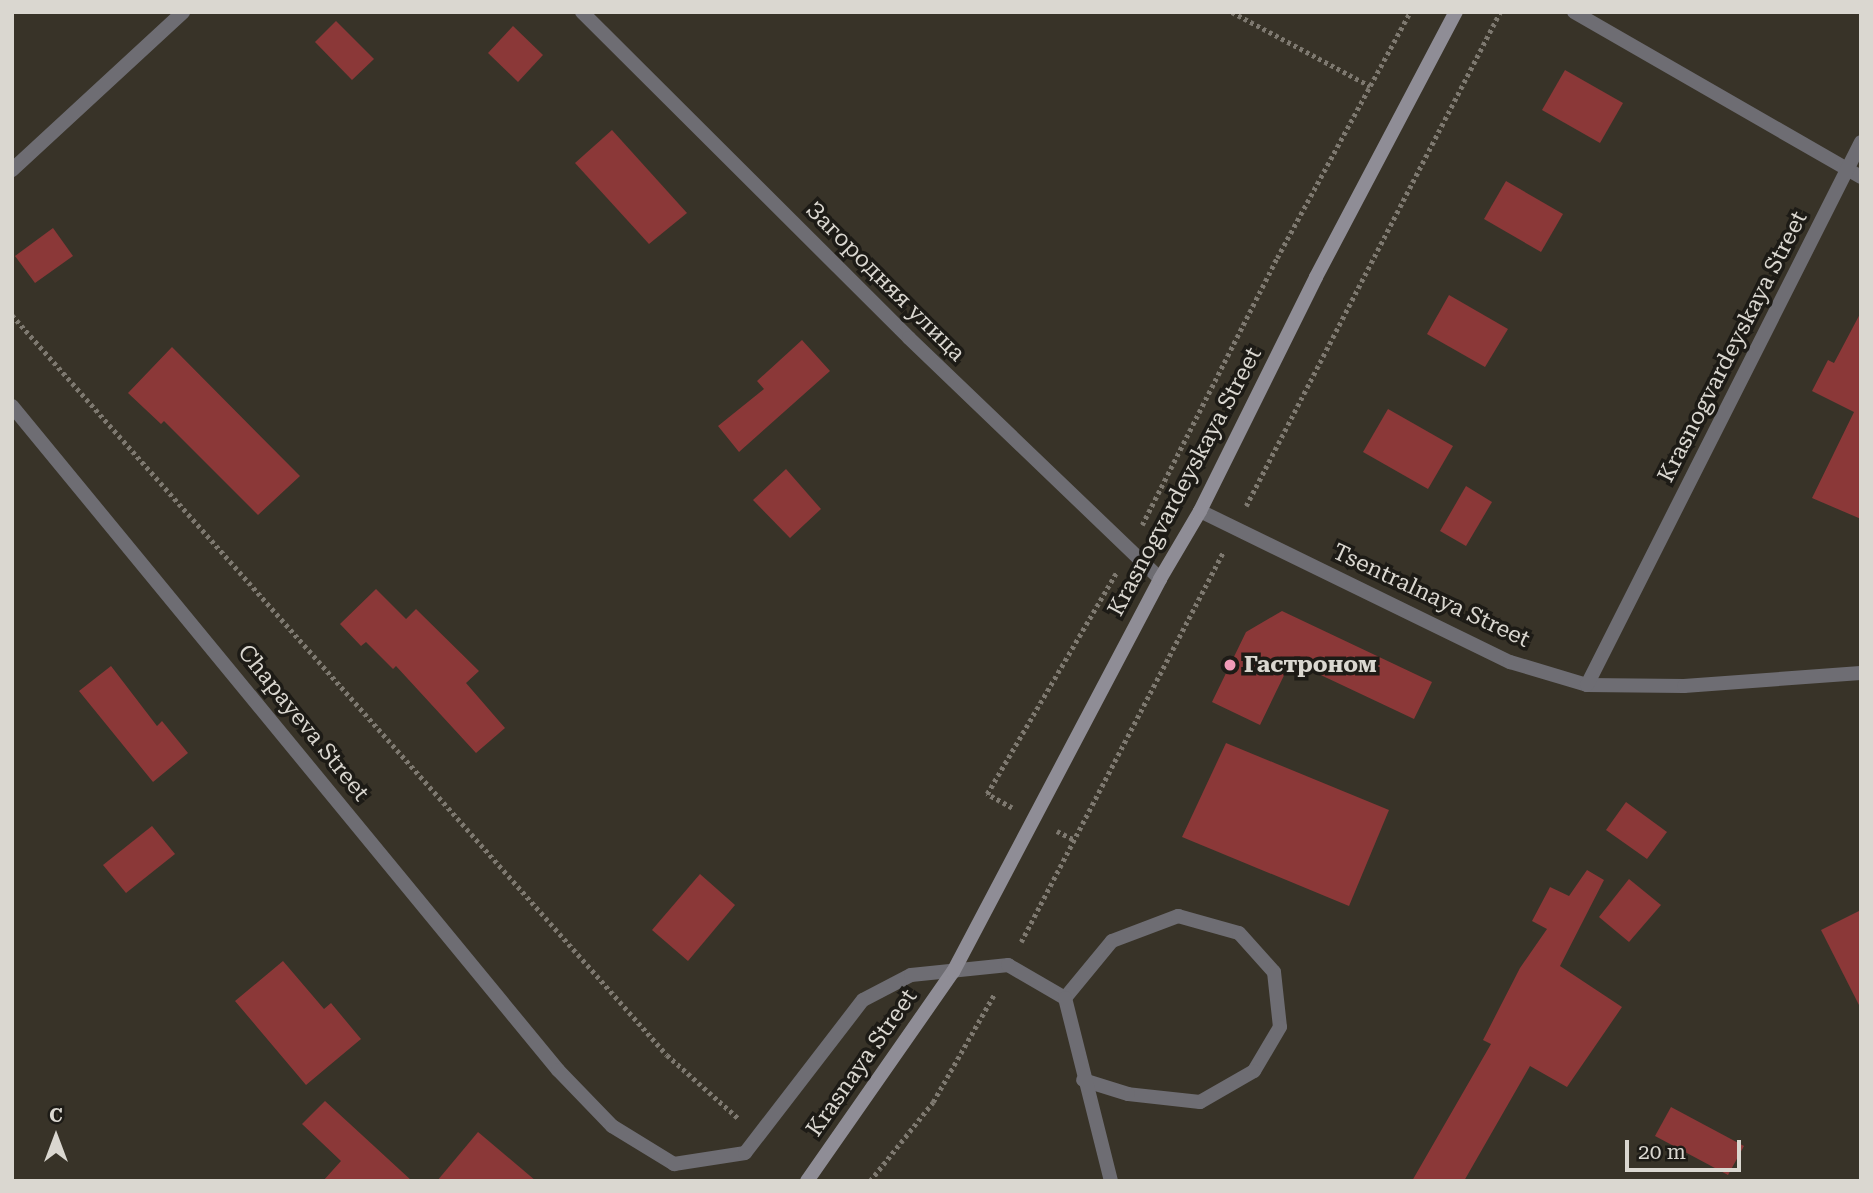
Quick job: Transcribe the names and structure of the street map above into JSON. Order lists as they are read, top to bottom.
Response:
{
  "streets": {
    "street": [
      "Загородняя улица",
      "Krasnogvardeyskaya Street",
      "Tsentralnaya Street",
      "Chapayeva Street",
      "Krasnaya Street"
    ]
  },
  "crossings": [
    ["Загородняя улица", "Krasnogvardeyskaya Street"],
    ["Krasnogvardeyskaya Street", "Tsentralnaya Street"],
    ["Krasnogvardeyskaya Street", "Chapayeva Street"],
    ["Krasnogvardeyskaya Street", "Krasnaya Street"],
    ["Chapayeva Street", "Krasnaya Street"]
  ],
  "places": ["Гастроном"],
  "scale_bar": "20 m",
  "north": "top"
}
